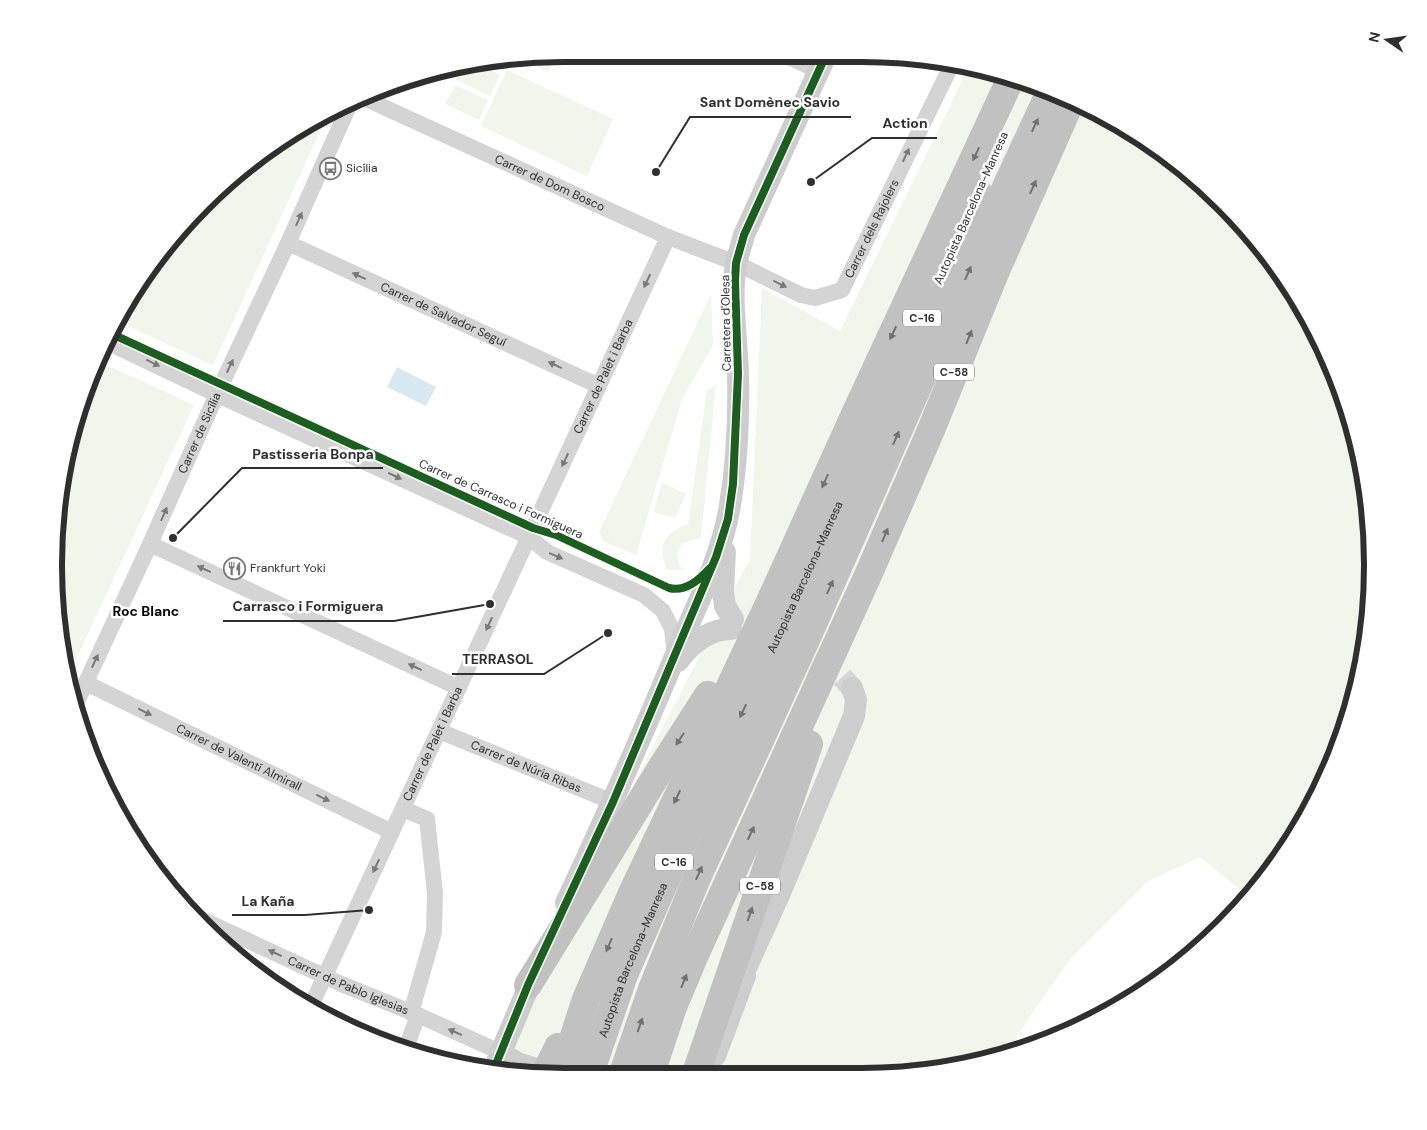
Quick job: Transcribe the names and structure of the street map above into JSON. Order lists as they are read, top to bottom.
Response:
{
  "streets": {
    "highway": ["Autopista Barcelona-Manresa", "C-16", "C-58"],
    "street": [
      "Carrer de Dom Bosco",
      "Carrer dels Rajolers",
      "Carrer de Salvador Seguí",
      "Carretera d'Olesa",
      "Carrer de Palet i Barba",
      "Carrer de Sicília",
      "Carrer de Carrasco i Formiguera",
      "Carrer de Valentí Almirall",
      "Carrer de Núria Ribas",
      "Carrer de Pablo Iglesias"
    ]
  },
  "crossings": [
    ["Carrer de Dom Bosco", "Carrer dels Rajolers"],
    ["Carrer de Dom Bosco", "Carretera d'Olesa"],
    ["Carrer de Dom Bosco", "Carrer de Palet i Barba"],
    ["Carrer dels Rajolers", "Carretera d'Olesa"],
    ["Carrer de Salvador Seguí", "Carrer de Palet i Barba"],
    ["Carrer de Salvador Seguí", "Carrer de Sicília"],
    ["Carrer de Palet i Barba", "Carrer de Carrasco i Formiguera"],
    ["Carrer de Palet i Barba", "Carrer de Valentí Almirall"],
    ["Carrer de Palet i Barba", "Carrer de Núria Ribas"],
    ["Carrer de Palet i Barba", "Carrer de Pablo Iglesias"],
    ["Carrer de Sicília", "Carrer de Carrasco i Formiguera"],
    ["Carrer de Sicília", "Carrer de Valentí Almirall"]
  ],
  "one_way": [
    "Carrer de Salvador Seguí",
    "Carrer de Palet i Barba",
    "Carrer de Sicília",
    "Carrer de Carrasco i Formiguera",
    "Carrer de Valentí Almirall",
    "Carrer de Pablo Iglesias"
  ],
  "districts": ["Roc Blanc"],
  "places": {
    "bus stop": ["Sicília"],
    "other": [
      "Sant Domènec Savio",
      "Action",
      "Pastisseria Bonpa",
      "Carrasco i Formiguera",
      "TERRASOL",
      "La Kaña"
    ],
    "restaurant": ["Frankfurt Yoki"]
  },
  "north": "left"
}
